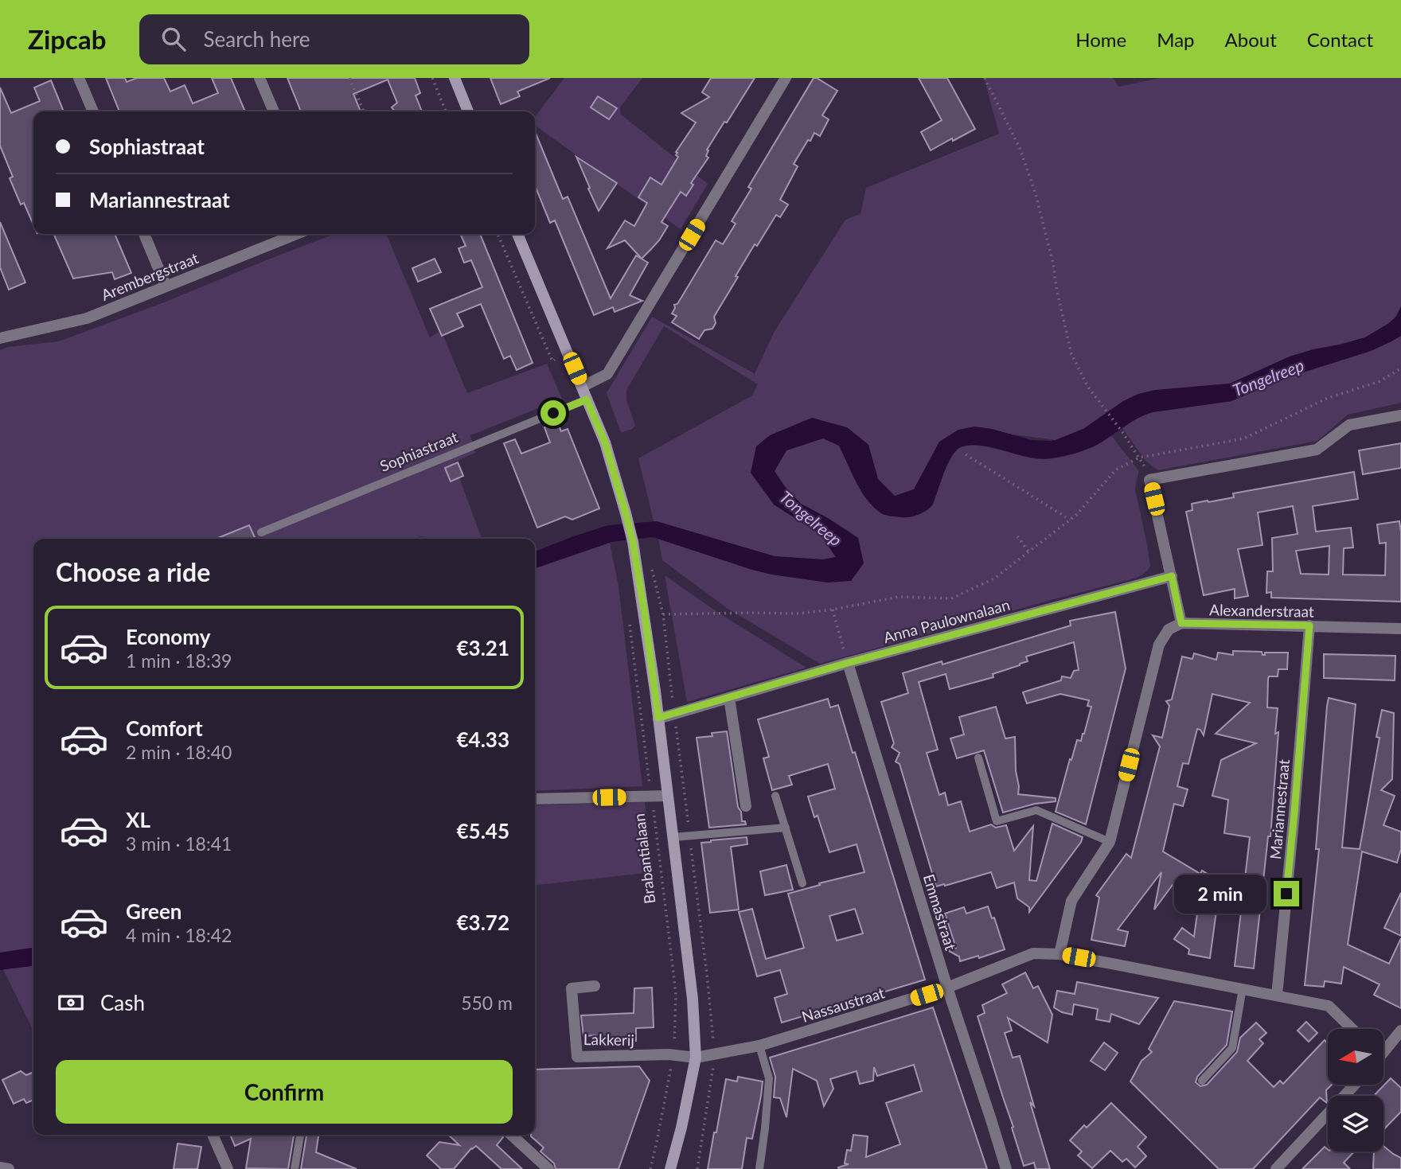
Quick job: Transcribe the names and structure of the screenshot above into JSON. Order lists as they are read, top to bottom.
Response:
{
  "streets": {
    "street": [
      "Arembergstraat",
      "Alexanderstraat",
      "Anna Paulownalaan",
      "Mariannestraat",
      "Brabantialaan",
      "Emmastraat",
      "Nassaustraat",
      "Lakkerij"
    ],
    "lane": ["Sophiastraat"]
  },
  "crossings": [
    ["Sophiastraat", "Brabantialaan"],
    ["Alexanderstraat", "Mariannestraat"],
    ["Anna Paulownalaan", "Brabantialaan"],
    ["Anna Paulownalaan", "Emmastraat"],
    ["Mariannestraat", "Nassaustraat"],
    ["Brabantialaan", "Nassaustraat"],
    ["Brabantialaan", "Lakkerij"],
    ["Emmastraat", "Nassaustraat"],
    ["Nassaustraat", "Lakkerij"]
  ],
  "water": ["Tongelreep"],
  "north": "left",
  "page": {
    "header": "Zipcab",
    "search": "Search here",
    "nav": [
      "Home",
      "Map",
      "About",
      "Contact"
    ],
    "banner": ["Sophiastraat", "Mariannestraat"],
    "heading": "Choose a ride",
    "list": [
      {
        "name": "Economy",
        "note": "1 min · 18:39",
        "value": "€3.21"
      },
      {
        "name": "Comfort",
        "note": "2 min · 18:40",
        "value": "€4.33"
      },
      {
        "name": "XL",
        "note": "3 min · 18:41",
        "value": "€5.45"
      },
      {
        "name": "Green",
        "note": "4 min · 18:42",
        "value": "€3.72"
      }
    ],
    "bubble": "2 min",
    "pay": ["Cash", "550 m"],
    "buttons": "Confirm"
  }
}
